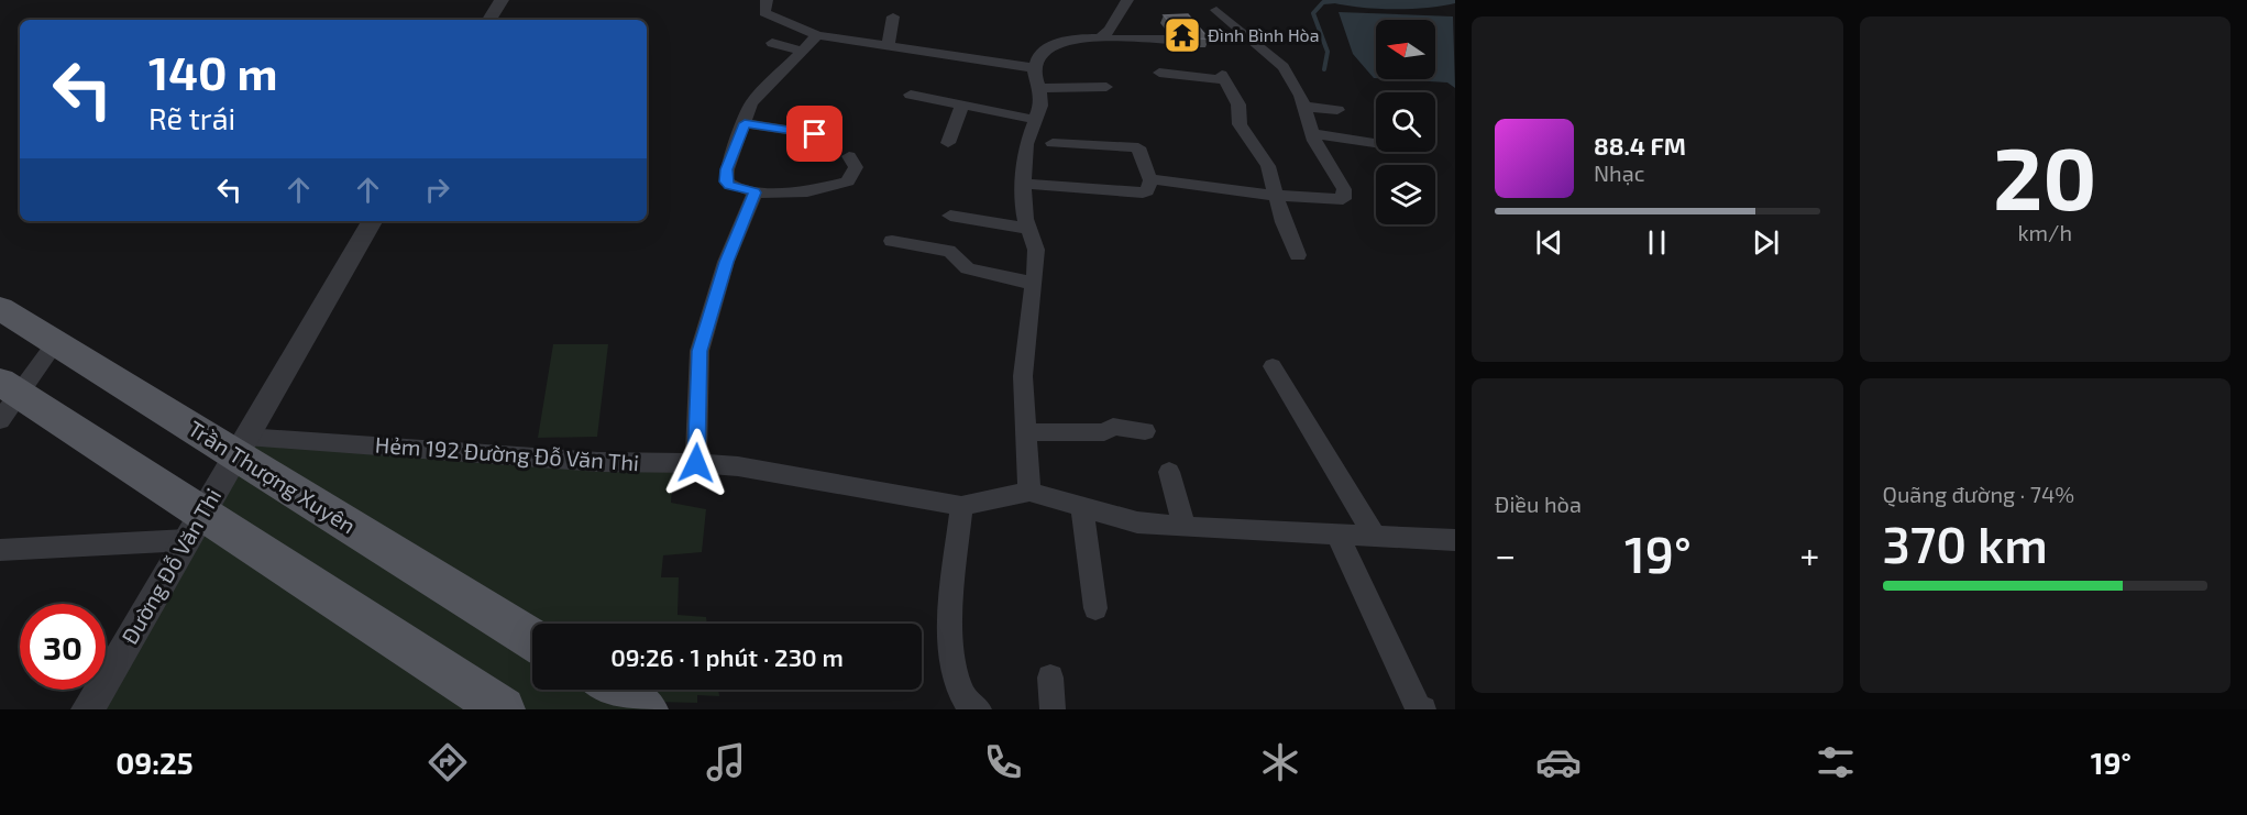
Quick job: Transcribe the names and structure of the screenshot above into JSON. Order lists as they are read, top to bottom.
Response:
{
  "streets": {
    "main road": ["Trần Thượng Xuyên"],
    "street": ["Hẻm 192 Đường Đỗ Văn Thi", "Đường Đỗ Văn Thi"]
  },
  "crossings": [
    ["Hẻm 192 Đường Đỗ Văn Thi", "Trần Thượng Xuyên"],
    ["Hẻm 192 Đường Đỗ Văn Thi", "Đường Đỗ Văn Thi"],
    ["Trần Thượng Xuyên", "Đường Đỗ Văn Thi"]
  ],
  "places": {
    "temple": ["Đình Bình Hòa"]
  },
  "north": "left",
  "page": {
    "tile": [
      ["20", "km/h"],
      "Điều hòa",
      ["Quãng đường · 74%", "370 km"]
    ],
    "turn": ["140 m", "Rẽ trái"],
    "song": ["88.4 FM", "Nhạc"],
    "heat": ["−", "19°", "+"],
    "limit": "30",
    "trip": "09:26 · 1 phút · 230 m",
    "tabs": ["09:25", "19°"]
  }
}
